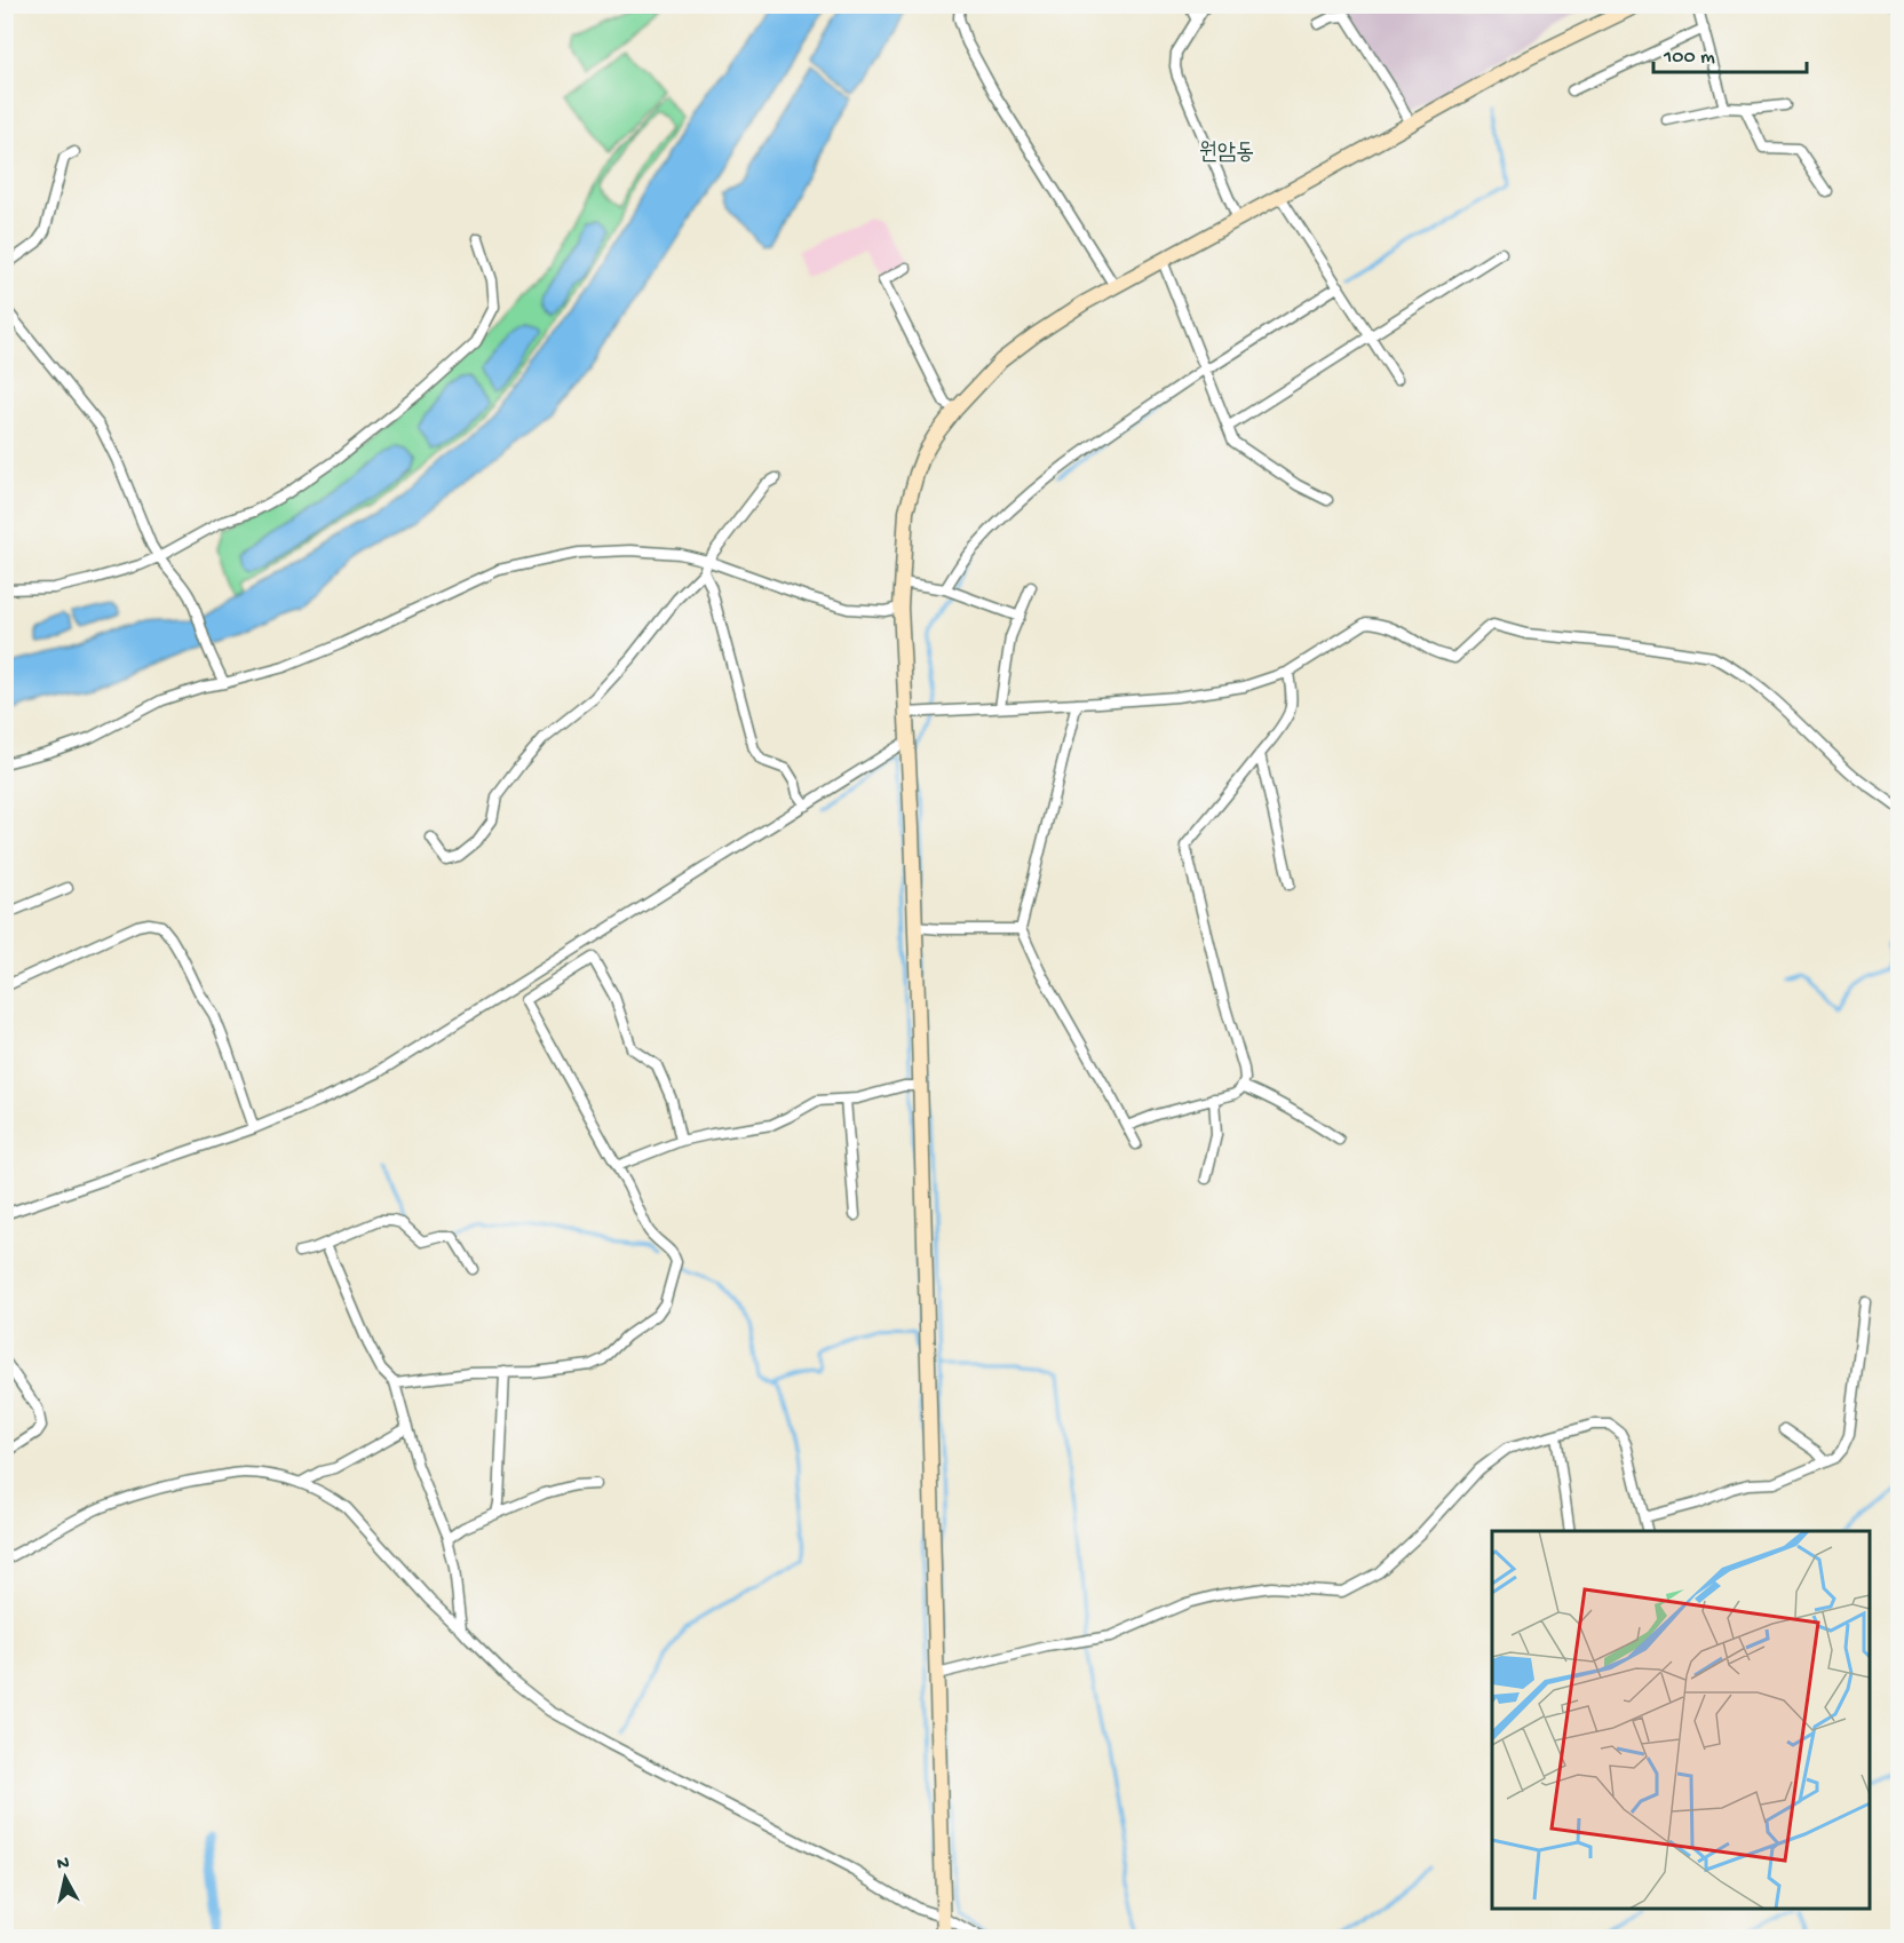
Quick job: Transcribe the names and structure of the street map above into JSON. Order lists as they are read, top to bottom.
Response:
{
  "districts": ["원암동"],
  "scale_bar": "100 m",
  "north": "top"
}
